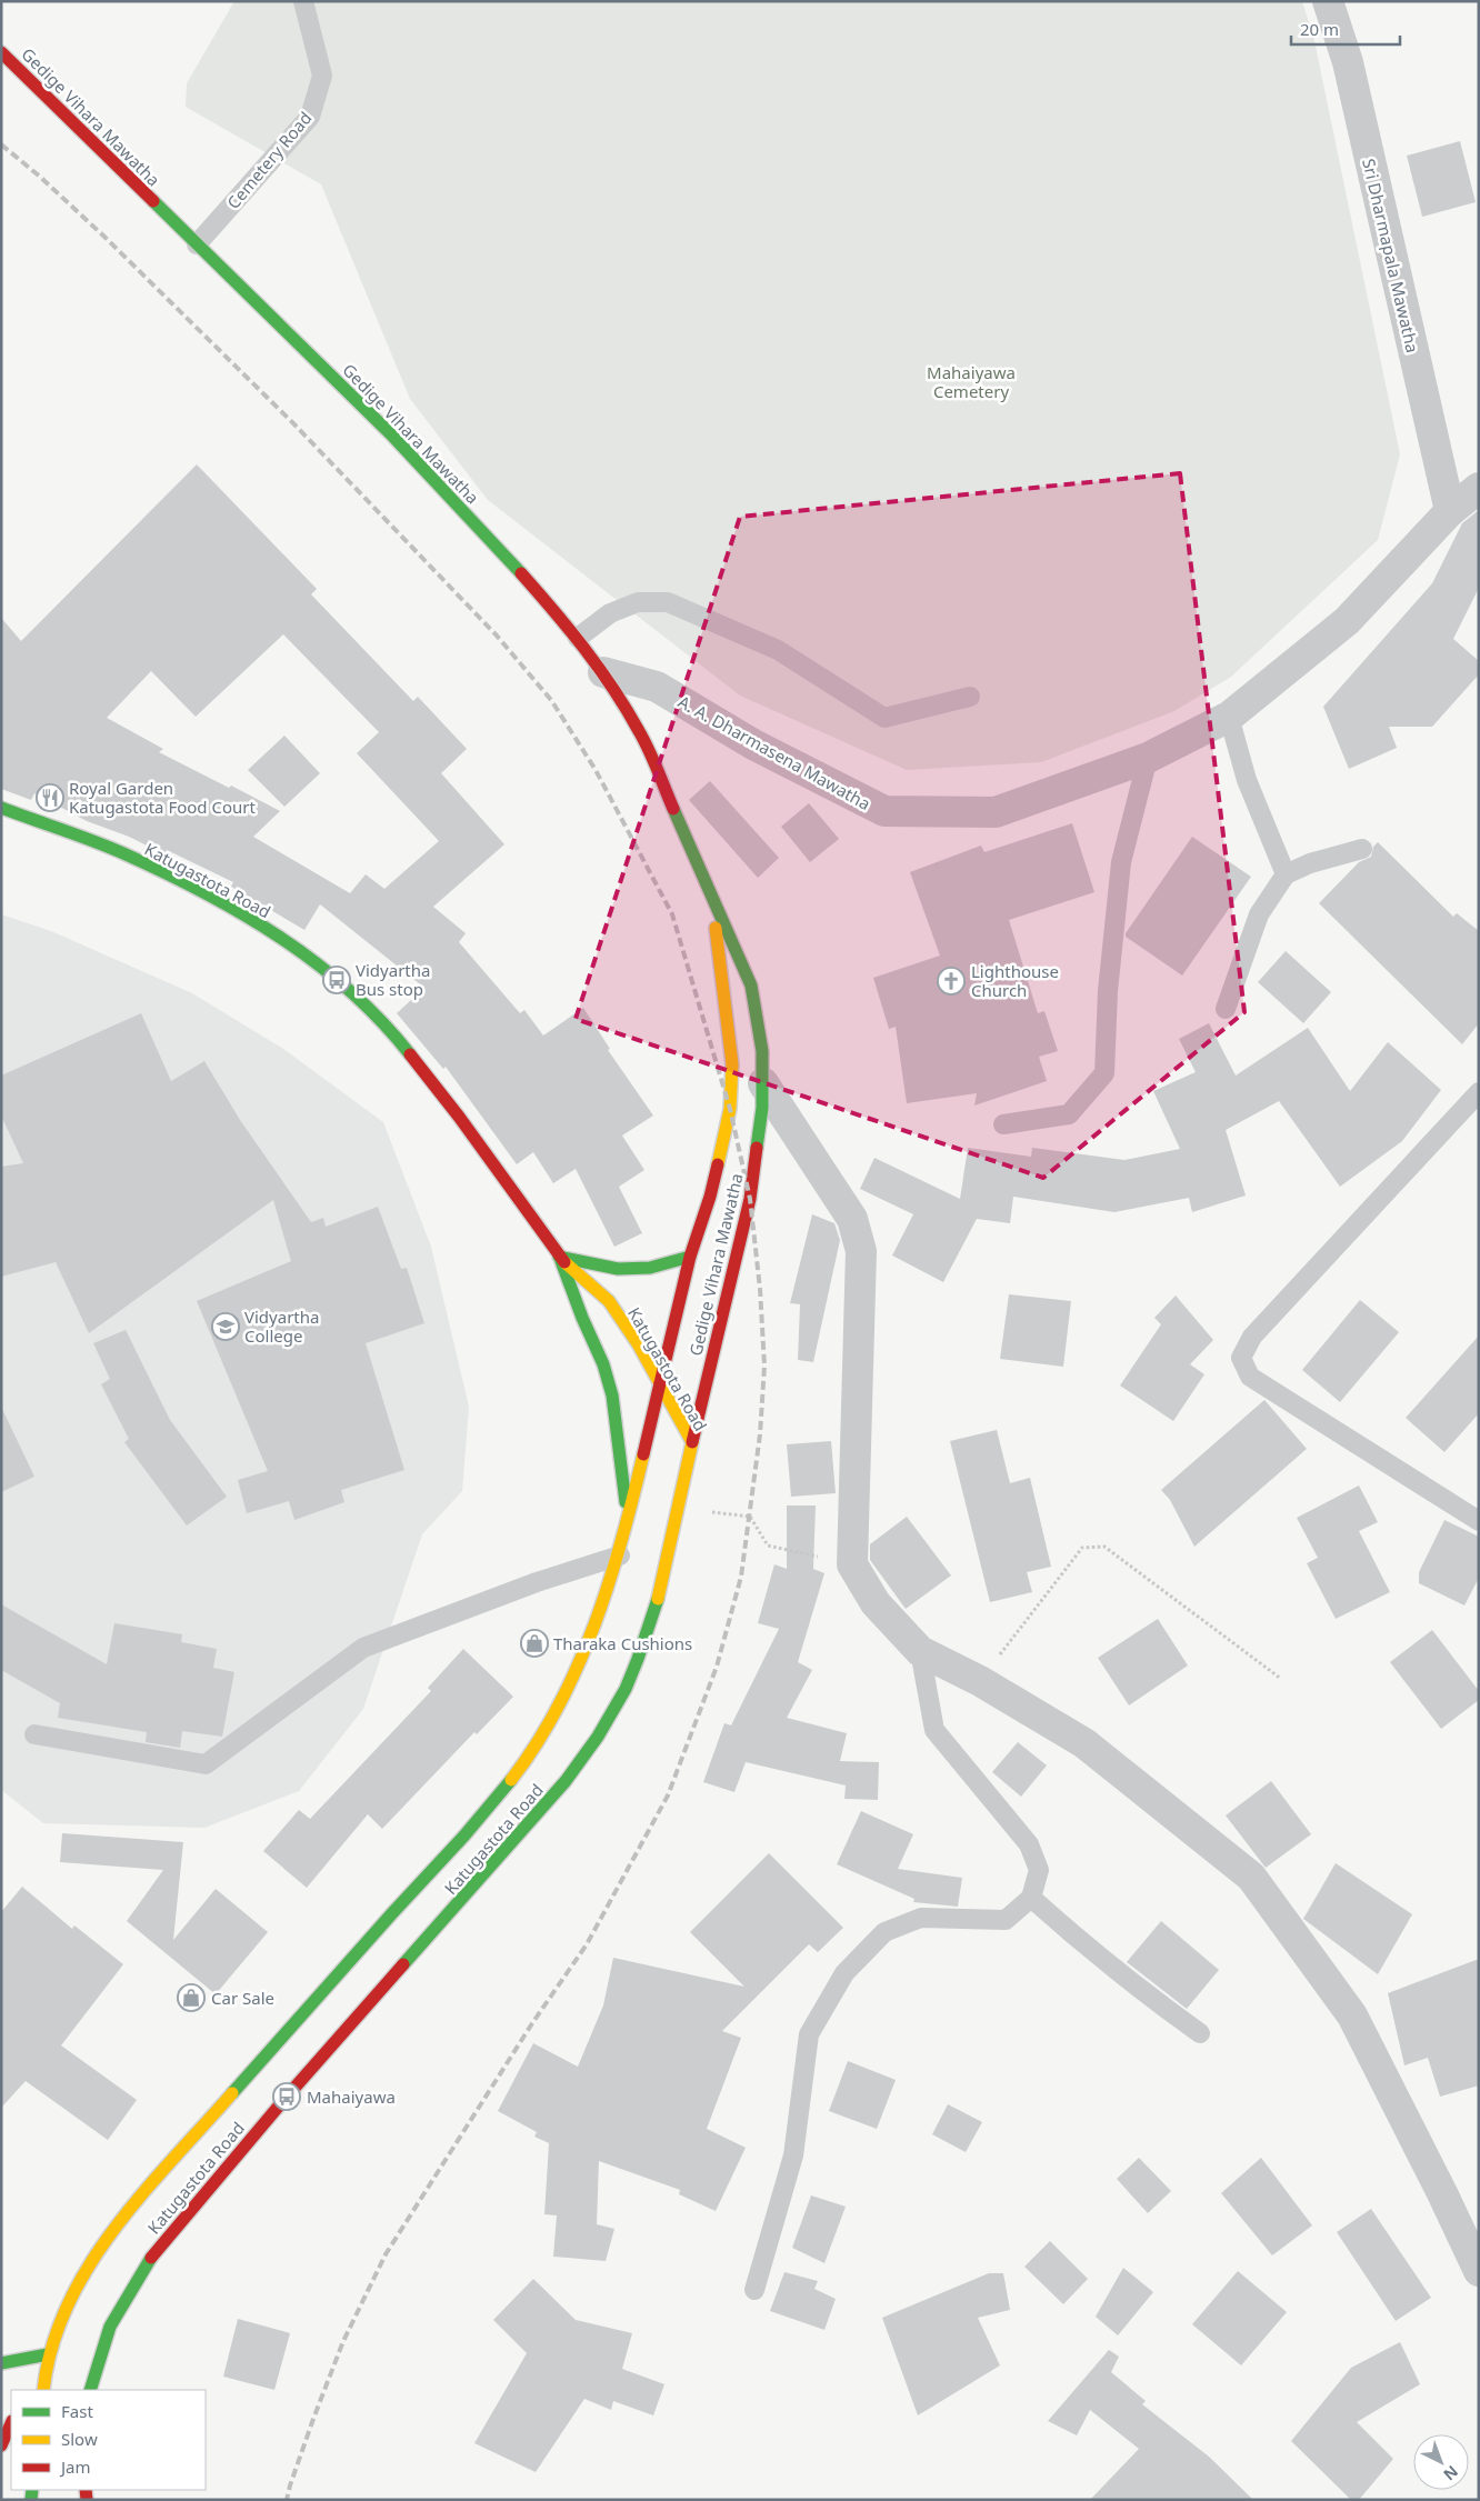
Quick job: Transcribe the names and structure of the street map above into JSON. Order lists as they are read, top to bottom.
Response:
{
  "streets": {
    "main road": ["Gedige Vihara Mawatha", "Katugastota Road"],
    "street": ["Sri Dharmapala Mawatha", "A. A. Dharmasena Mawatha"],
    "lane": ["Cemetery Road"]
  },
  "crossings": [
    ["Gedige Vihara Mawatha", "Cemetery Road"],
    ["Gedige Vihara Mawatha", "A. A. Dharmasena Mawatha"],
    ["Gedige Vihara Mawatha", "Katugastota Road"],
    ["Sri Dharmapala Mawatha", "A. A. Dharmasena Mawatha"]
  ],
  "parks": ["Mahaiyawa Cemetery"],
  "places": {
    "restaurant": ["Royal Garden Katugastota Food Court"],
    "bus stop": ["Vidyartha Bus stop", "Mahaiyawa"],
    "church": ["Lighthouse Church"],
    "school or university": ["Vidyartha College"],
    "shop": ["Tharaka Cushions", "Car Sale"]
  },
  "legend": ["Fast", "Slow", "Jam"],
  "scale_bar": "20 m",
  "north": "bottom right"
}
